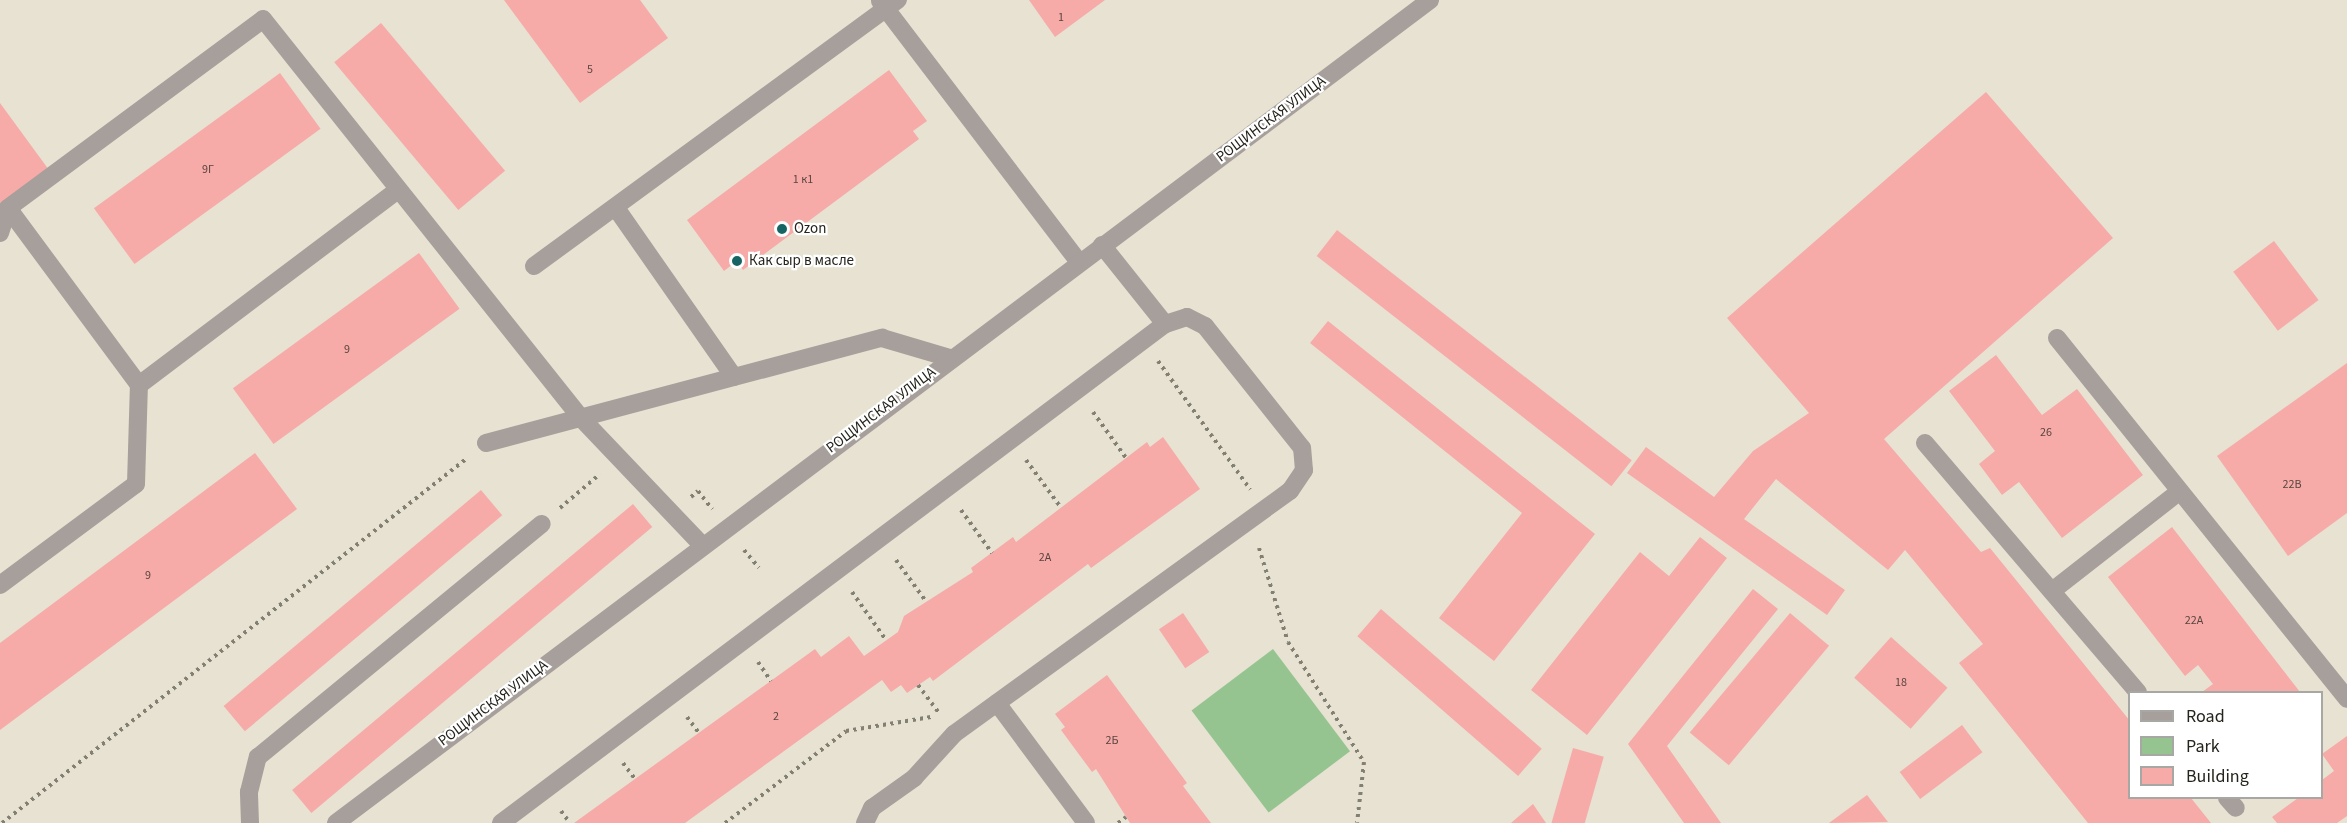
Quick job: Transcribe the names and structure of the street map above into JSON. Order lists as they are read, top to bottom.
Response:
{
  "streets": {
    "street": ["РОЩИНСКАЯ УЛИЦА"]
  },
  "places": ["Ozon", "Как сыр в масле"],
  "house_numbers": [
    "1",
    "5",
    "9Г",
    "1 к1",
    "9",
    "26",
    "22В",
    "2А",
    "9",
    "22А",
    "18",
    "2",
    "2Б"
  ],
  "legend": ["Road", "Park", "Building"]
}
